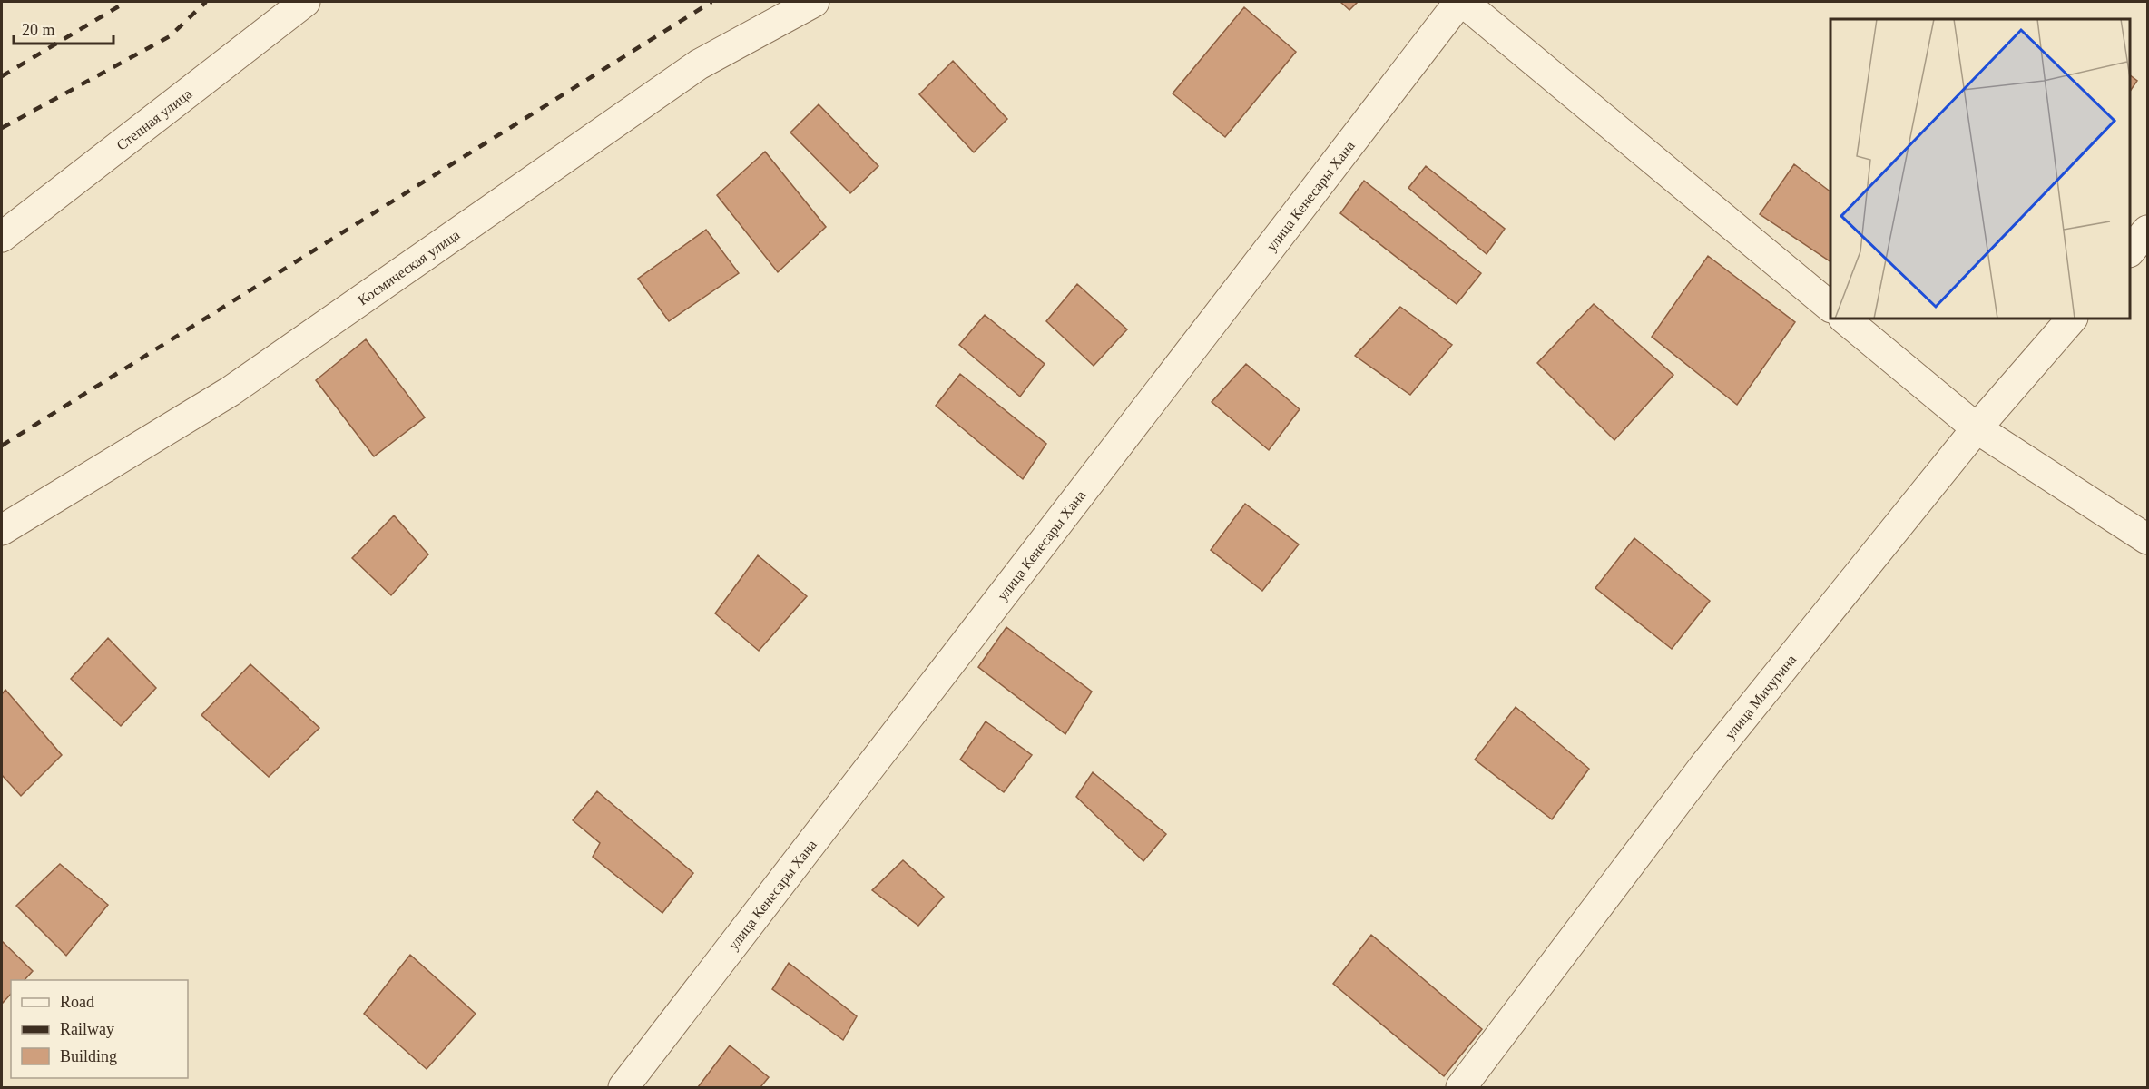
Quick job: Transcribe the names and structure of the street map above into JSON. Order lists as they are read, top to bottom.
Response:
{
  "streets": {
    "street": [
      "Степная улица",
      "улица Кенесары Хана",
      "Космическая улица",
      "улица Мичурина"
    ]
  },
  "legend": ["Road", "Railway", "Building"],
  "scale_bar": "20 m"
}
